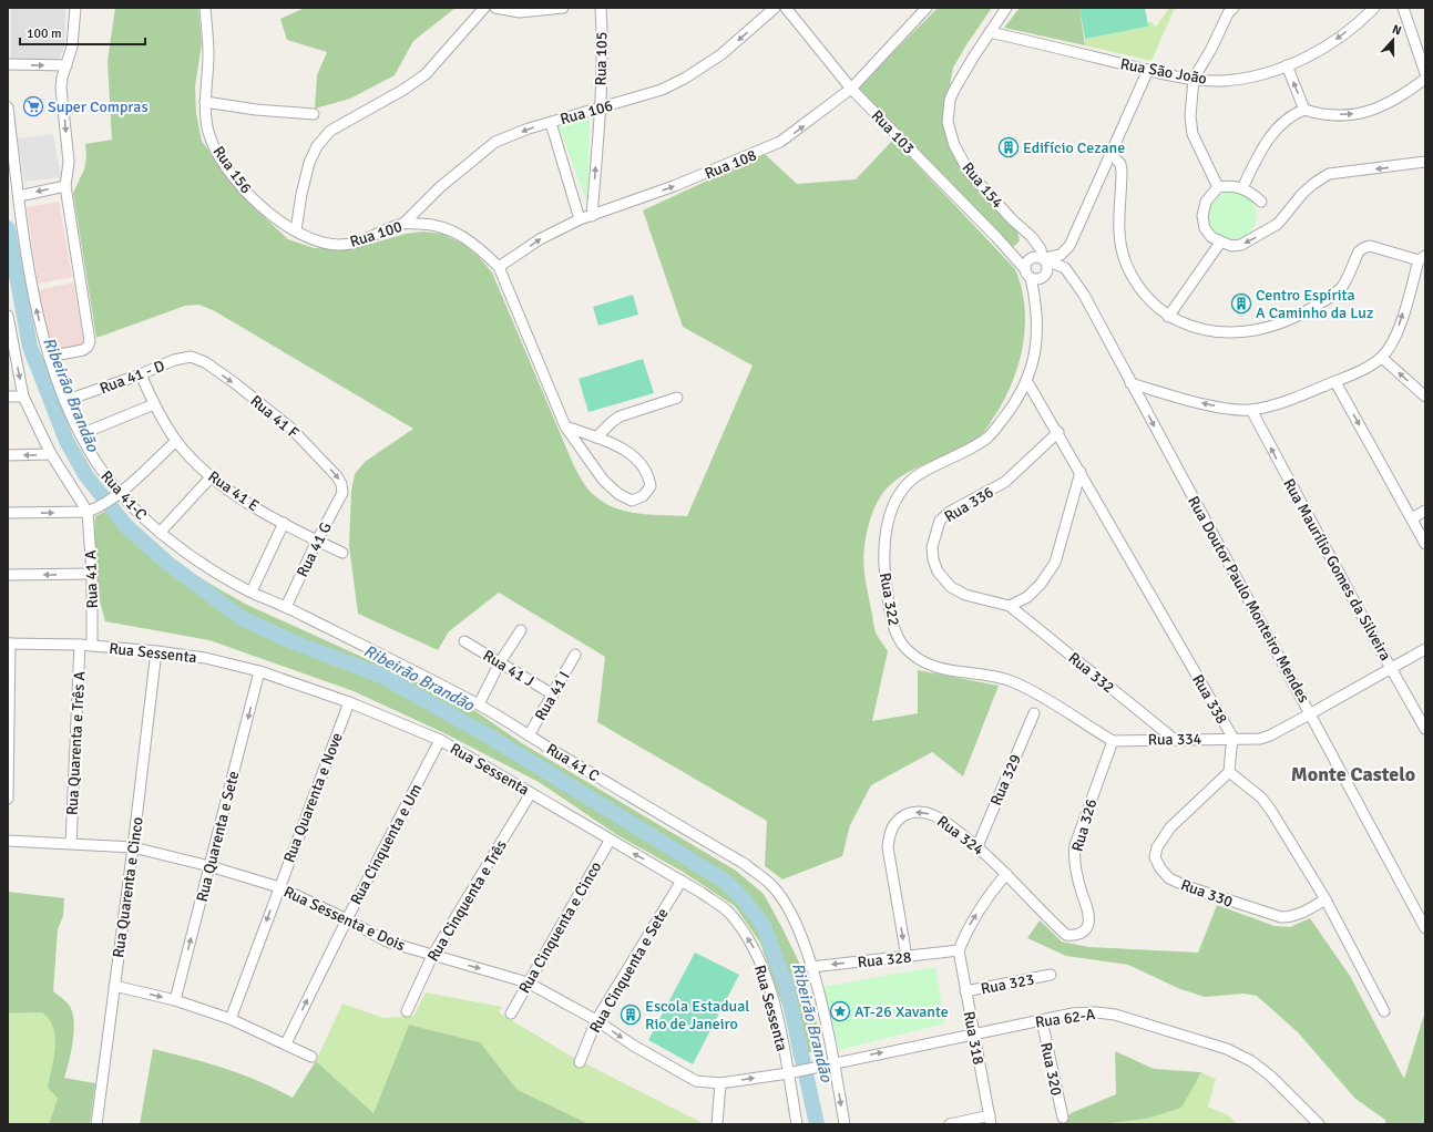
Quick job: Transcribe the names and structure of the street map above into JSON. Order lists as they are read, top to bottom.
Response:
{
  "streets": {
    "street": [
      "Rua 105",
      "Rua São João",
      "Rua 106",
      "Rua 103",
      "Rua 108",
      "Rua 156",
      "Rua 154",
      "Rua 100",
      "Rua 41 - D",
      "Rua 41 F",
      "Rua 41 E",
      "Rua 41-C",
      "Rua 336",
      "Rua 41 G",
      "Rua Maurílio Gomes da Silveira",
      "Rua 41 A",
      "Rua 322",
      "Rua Doutor Paulo Monteiro Mendes",
      "Rua Sessenta",
      "Rua 41 J",
      "Rua 332",
      "Rua 41 I",
      "Rua 338",
      "Rua 334",
      "Rua Quarenta e Três A",
      "Rua 41 C",
      "Rua 329",
      "Rua Quarenta e Nove",
      "Rua 326",
      "Rua 324",
      "Rua Quarenta e Sete",
      "Rua Cinquenta e Um",
      "Rua Quarenta e Cinco",
      "Rua 330",
      "Rua Cinquenta e Três",
      "Rua Sessenta e Dois",
      "Rua Cinquenta e Cinco",
      "Rua 328",
      "Rua Cinquenta e Sete",
      "Rua 323",
      "Rua 62-A",
      "Rua 318",
      "Rua 320"
    ]
  },
  "crossings": [
    ["Rua 105", "Rua 106"],
    ["Rua 105", "Rua 108"],
    ["Rua São João", "Rua 154"],
    ["Rua 106", "Rua 100"],
    ["Rua 103", "Rua 108"],
    ["Rua 103", "Rua 154"],
    ["Rua 103", "Rua Doutor Paulo Monteiro Mendes"],
    ["Rua 108", "Rua 100"],
    ["Rua 156", "Rua 100"],
    ["Rua 154", "Rua Doutor Paulo Monteiro Mendes"],
    ["Rua 41 - D", "Rua 41 F"],
    ["Rua 41 - D", "Rua 41 E"],
    ["Rua 41 - D", "Rua 41-C"],
    ["Rua 41 F", "Rua 41 G"],
    ["Rua 41 E", "Rua 41 G"],
    ["Rua 41-C", "Rua 41 G"],
    ["Rua 41-C", "Rua 41 C"],
    ["Rua 336", "Rua 332"],
    ["Rua 336", "Rua 338"],
    ["Rua 41 G", "Rua 41 C"],
    ["Rua Maurílio Gomes da Silveira", "Rua 334"],
    ["Rua 41 A", "Rua Sessenta"],
    ["Rua 322", "Rua 338"],
    ["Rua 322", "Rua 334"],
    ["Rua 322", "Rua 326"],
    ["Rua Doutor Paulo Monteiro Mendes", "Rua 334"],
    ["Rua Sessenta", "Rua Quarenta e Três A"],
    ["Rua Sessenta", "Rua Quarenta e Nove"],
    ["Rua Sessenta", "Rua Quarenta e Sete"],
    ["Rua Sessenta", "Rua Cinquenta e Um"],
    ["Rua Sessenta", "Rua Quarenta e Cinco"],
    ["Rua Sessenta", "Rua Cinquenta e Três"],
    ["Rua Sessenta", "Rua Sessenta e Dois"],
    ["Rua Sessenta", "Rua Cinquenta e Cinco"],
    ["Rua Sessenta", "Rua Cinquenta e Sete"],
    ["Rua 41 J", "Rua 41 I"],
    ["Rua 332", "Rua 334"],
    ["Rua 41 I", "Rua 41 C"],
    ["Rua 338", "Rua 334"],
    ["Rua 338", "Rua 330"],
    ["Rua 334", "Rua 326"],
    ["Rua Quarenta e Três A", "Rua Sessenta e Dois"],
    ["Rua 41 C", "Rua 328"],
    ["Rua 41 C", "Rua 62-A"],
    ["Rua 329", "Rua 324"],
    ["Rua Quarenta e Nove", "Rua Sessenta e Dois"],
    ["Rua 326", "Rua 324"],
    ["Rua 324", "Rua 328"],
    ["Rua Quarenta e Sete", "Rua Sessenta e Dois"],
    ["Rua Cinquenta e Um", "Rua Sessenta e Dois"],
    ["Rua Quarenta e Cinco", "Rua Sessenta e Dois"],
    ["Rua Cinquenta e Três", "Rua Sessenta e Dois"],
    ["Rua Sessenta e Dois", "Rua Cinquenta e Cinco"],
    ["Rua Sessenta e Dois", "Rua Cinquenta e Sete"],
    ["Rua Sessenta e Dois", "Rua 62-A"],
    ["Rua 328", "Rua 318"],
    ["Rua 323", "Rua 318"],
    ["Rua 62-A", "Rua 318"],
    ["Rua 62-A", "Rua 320"]
  ],
  "one_way": [
    "Rua 106",
    "Rua 108",
    "Rua 41 F",
    "Rua Doutor Paulo Monteiro Mendes",
    "Rua Quarenta e Nove",
    "Rua Cinquenta e Um",
    "Rua 328"
  ],
  "districts": ["Monte Castelo"],
  "water": ["Ribeirão Brandão"],
  "places": {
    "supermarket": ["Super Compras"],
    "building": ["Edifício Cezane", "Centro Espírita A Caminho da Luz", "Escola Estadual Rio de Janeiro"],
    "place": ["AT-26 Xavante"]
  },
  "scale_bar": "100 m",
  "north": "top"
}
